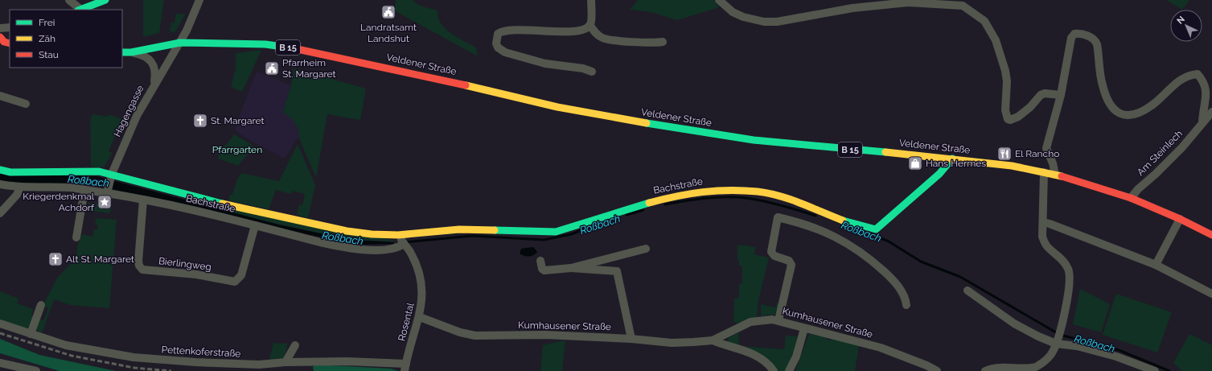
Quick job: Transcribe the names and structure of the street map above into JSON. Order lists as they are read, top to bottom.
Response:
{
  "streets": {
    "main road": ["B 15", "Veldener Straße", "Bachstraße"],
    "street": [
      "Hagengasse",
      "Am Steinlech",
      "Bierlingweg",
      "Rosental",
      "Kumhausener Straße",
      "Pettenkoferstraße"
    ]
  },
  "crossings": [
    ["Veldener Straße", "Hagengasse"],
    ["Veldener Straße", "Am Steinlech"],
    ["Veldener Straße", "Bachstraße"],
    ["Hagengasse", "Bachstraße"],
    ["Bachstraße", "Bierlingweg"],
    ["Bachstraße", "Rosental"],
    ["Rosental", "Kumhausener Straße"],
    ["Rosental", "Pettenkoferstraße"]
  ],
  "water": ["Roßbach"],
  "parks": ["Pfarrgarten"],
  "places": {
    "public building": ["Landratsamt Landshut", "Pfarrheim St. Margaret"],
    "church": ["St. Margaret", "Alt St. Margaret"],
    "restaurant": ["El Rancho"],
    "shop": ["Hans Hermes"],
    "place": ["Kriegerdenkmal Achdorf"]
  },
  "legend": ["Frei", "Zäh", "Stau"],
  "north": "top left"
}
